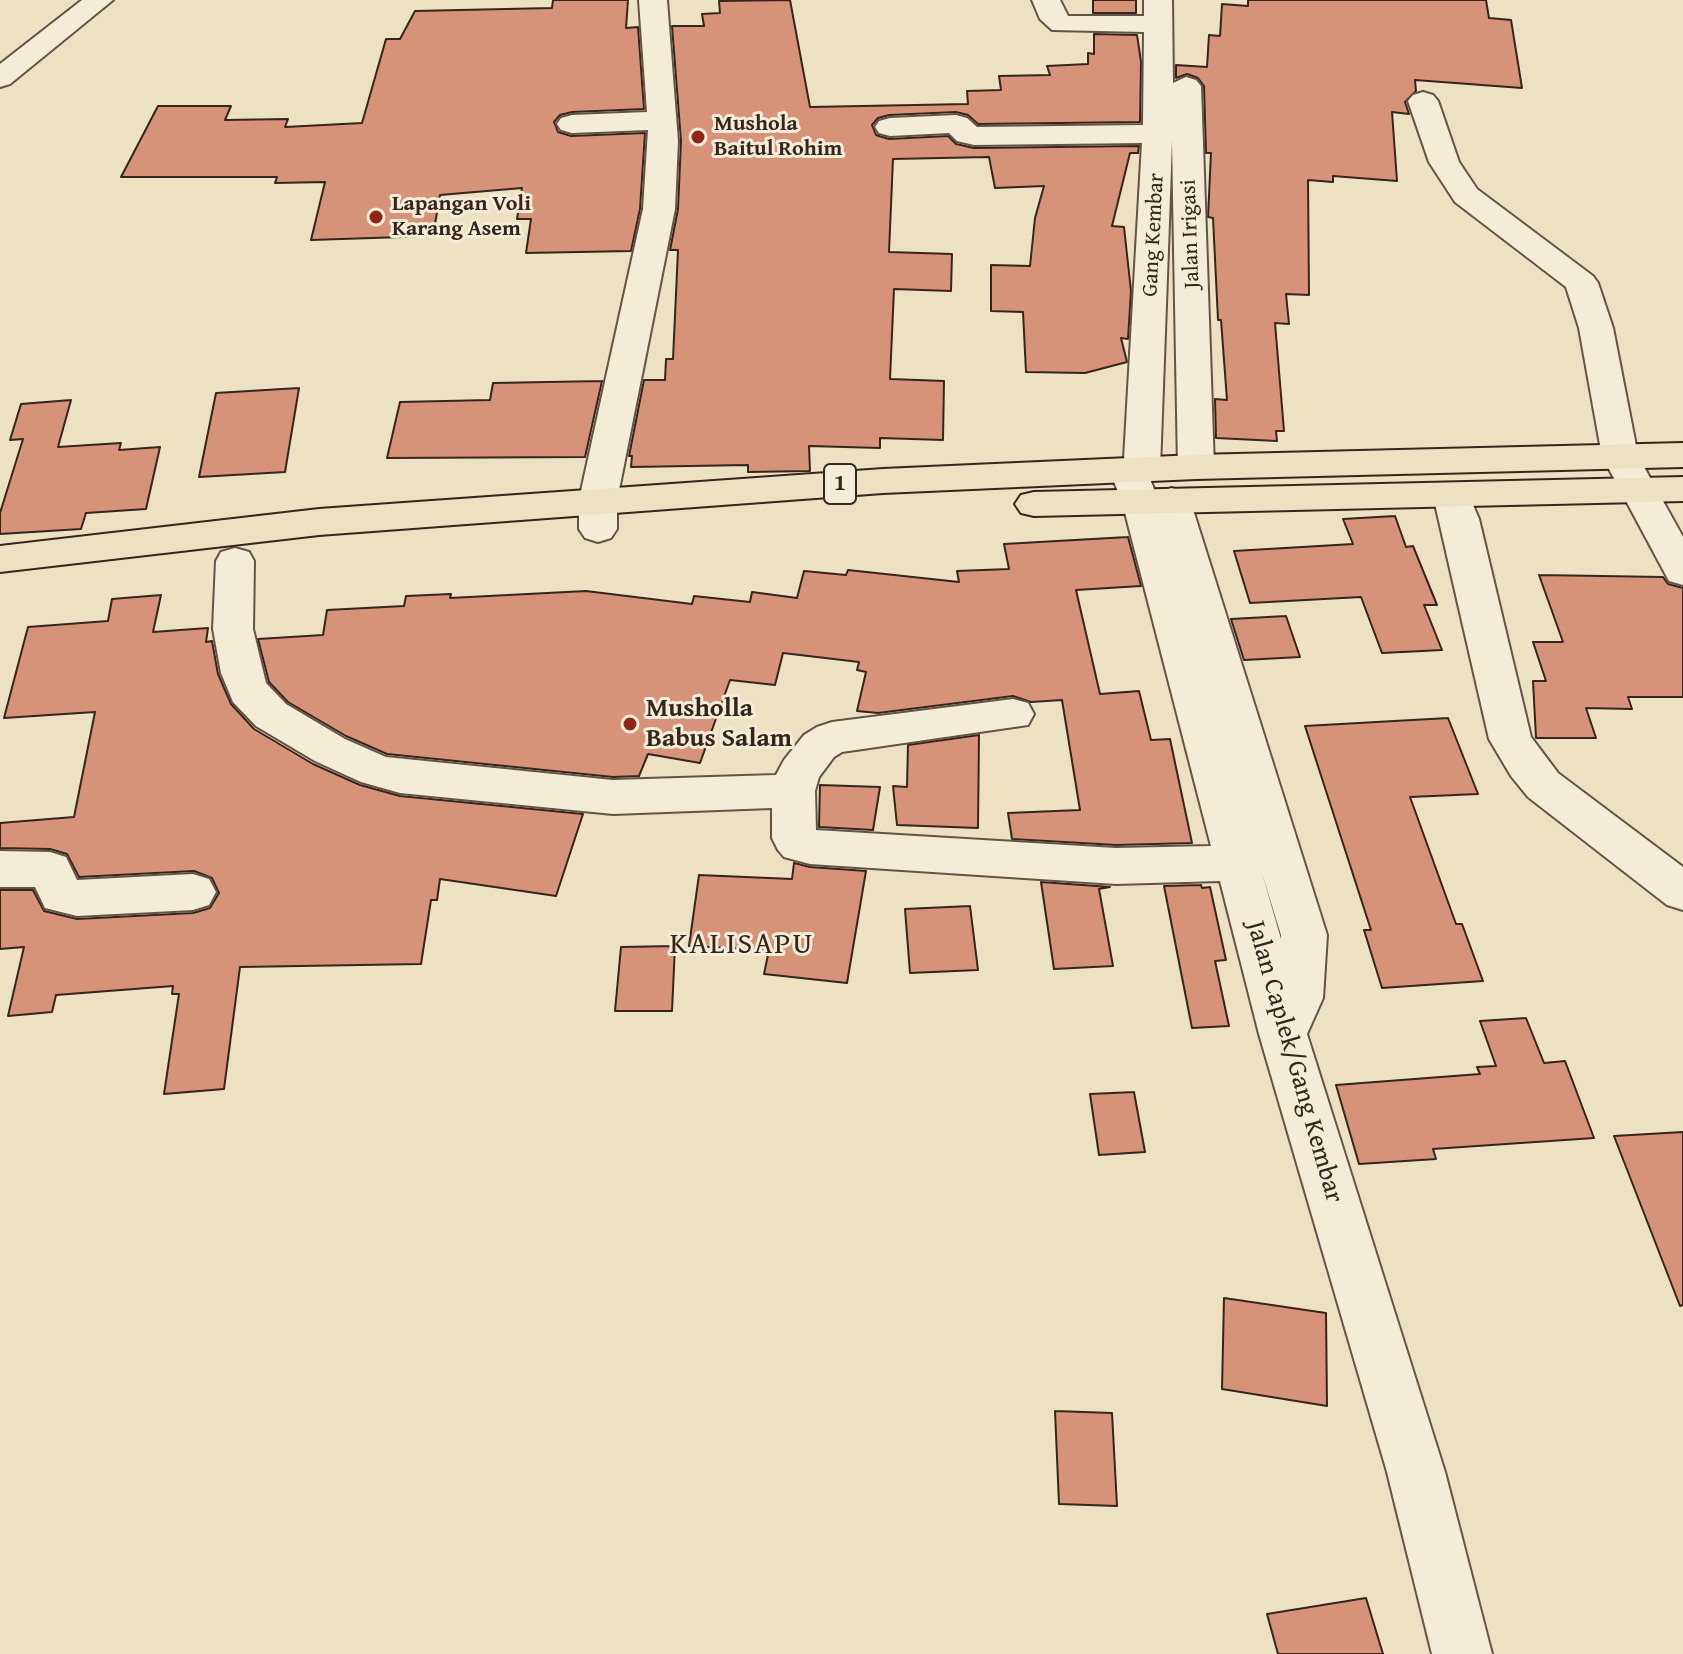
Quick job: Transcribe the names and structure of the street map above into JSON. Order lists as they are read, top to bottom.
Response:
{
  "streets": {
    "highway": ["1"],
    "street": ["Jalan Irigasi", "Gang Kembar", "Jalan Caplek/Gang Kembar"]
  },
  "crossings": [
    ["Jalan Irigasi", "Gang Kembar"],
    ["Jalan Irigasi", "1"],
    ["Jalan Irigasi", "Jalan Caplek/Gang Kembar"],
    ["Gang Kembar", "1"],
    ["Gang Kembar", "Jalan Caplek/Gang Kembar"],
    ["1", "Jalan Caplek/Gang Kembar"]
  ],
  "districts": ["KALISAPU"],
  "places": ["Mushola Baitul Rohim", "Lapangan Voli Karang Asem", "Musholla Babus Salam"]
}
